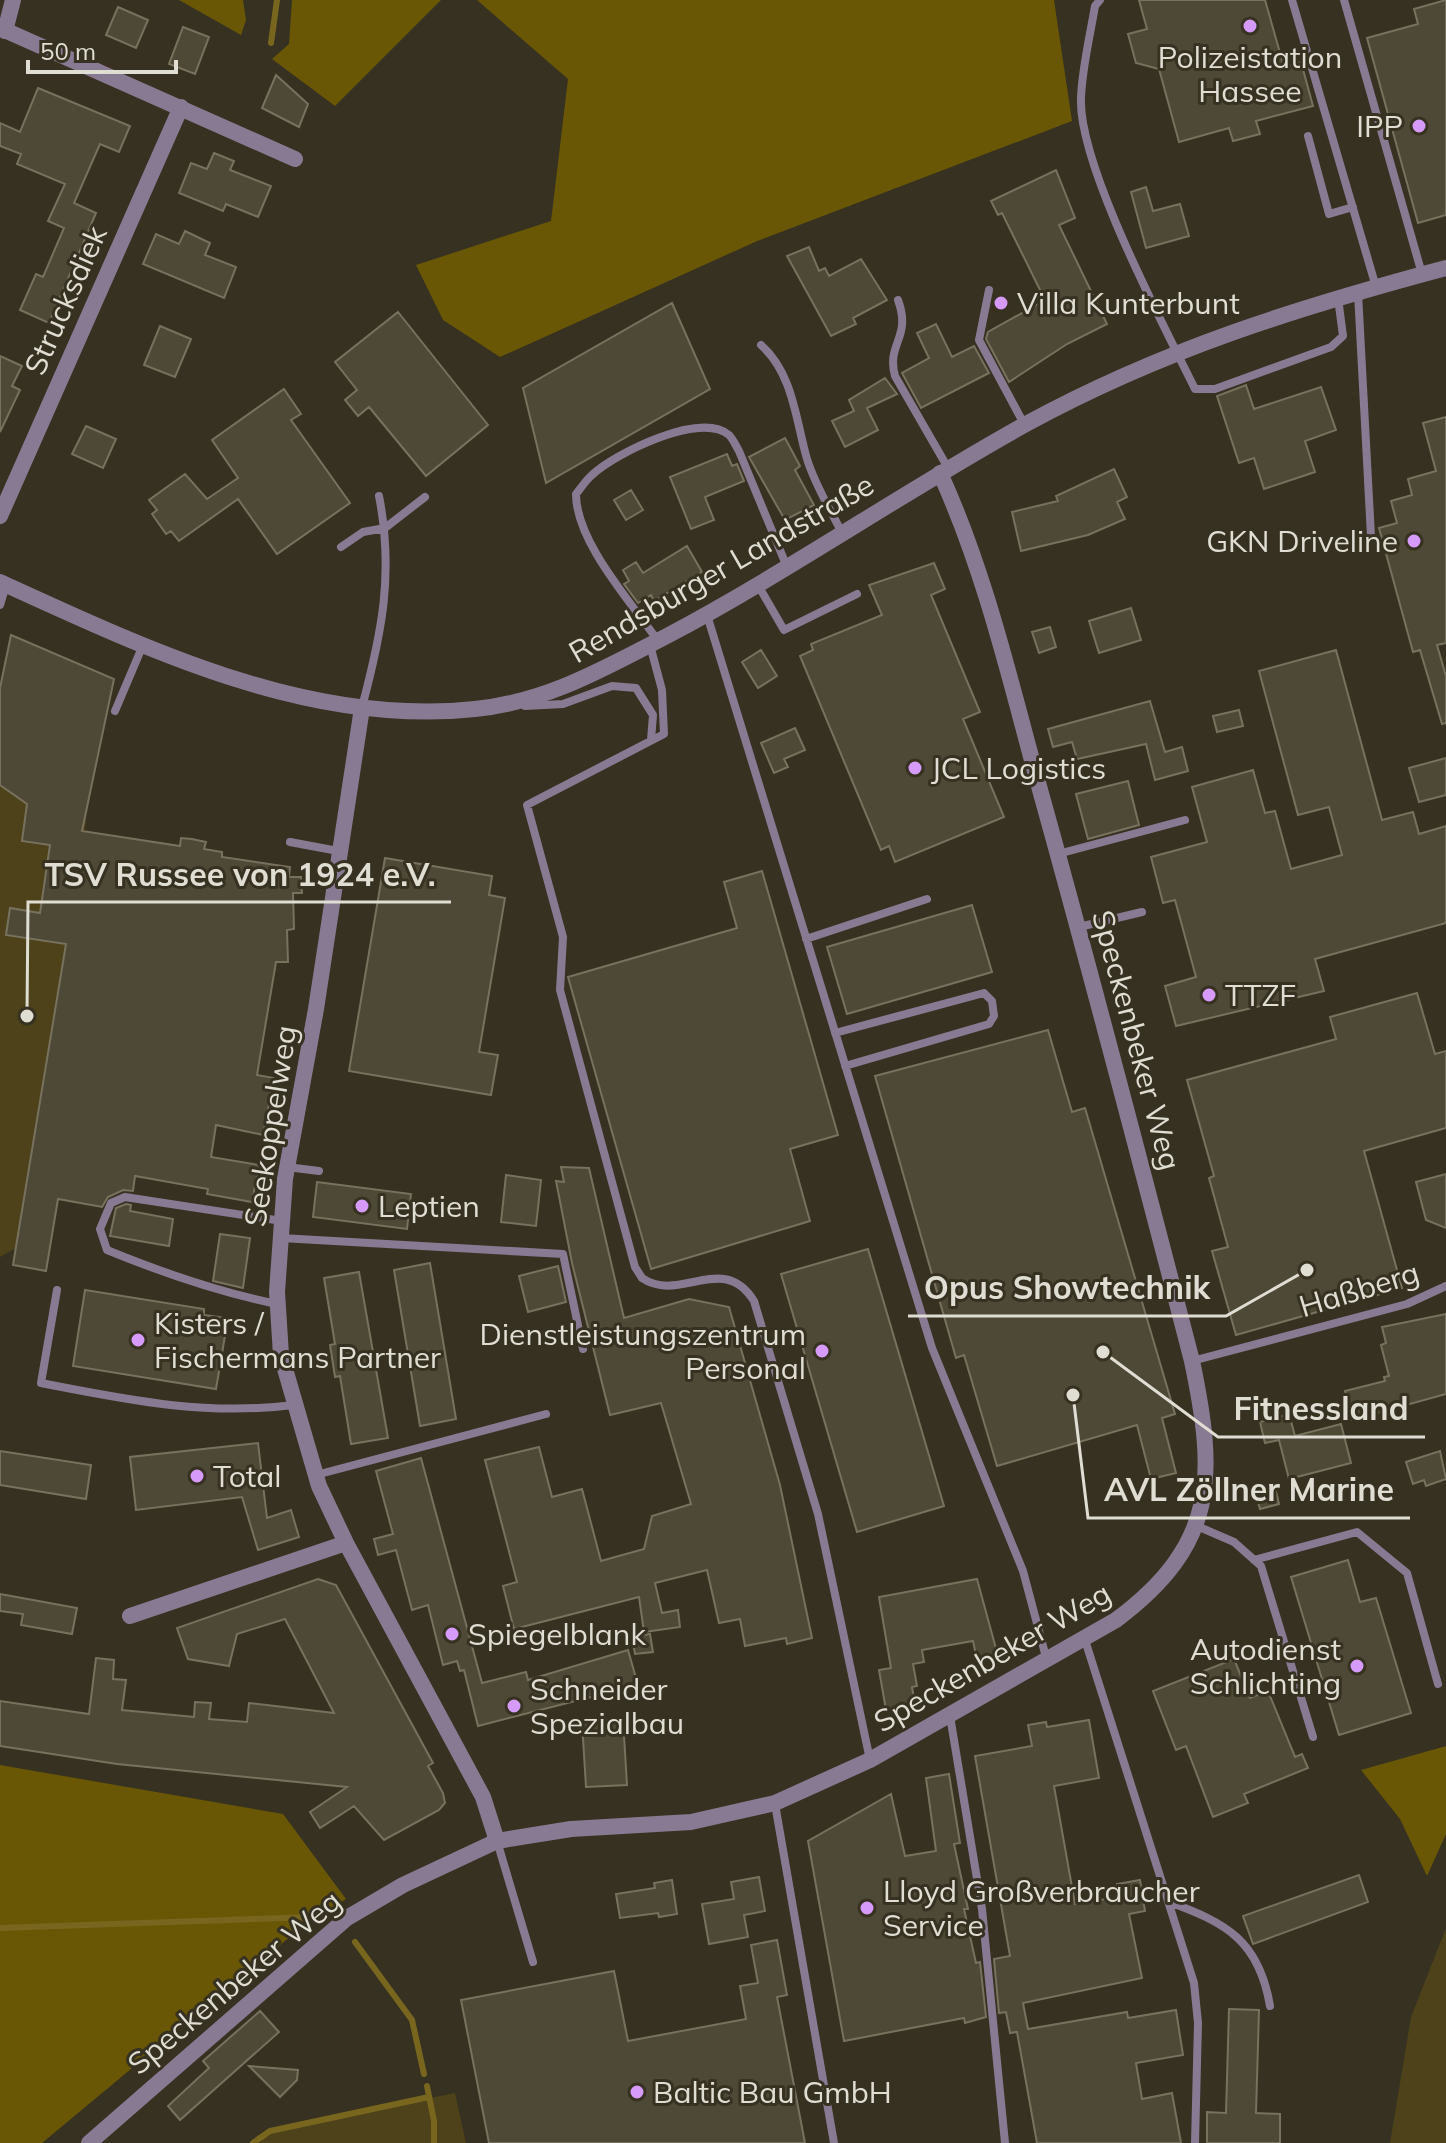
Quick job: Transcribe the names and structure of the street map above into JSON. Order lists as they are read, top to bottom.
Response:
{
  "streets": {
    "street": [
      "Strucksdiek",
      "Rendsburger Landstraße",
      "Speckenbeker Weg",
      "Seekoppelweg"
    ],
    "lane": ["Haßberg"]
  },
  "crossings": [
    ["Rendsburger Landstraße", "Speckenbeker Weg"],
    ["Rendsburger Landstraße", "Seekoppelweg"],
    ["Speckenbeker Weg", "Seekoppelweg"],
    ["Speckenbeker Weg", "Haßberg"]
  ],
  "places": [
    "Polizeistation Hassee",
    "IPP",
    "Villa Kunterbunt",
    "GKN Driveline",
    "JCL Logistics",
    "TTZF",
    "TSV Russee von 1924 e.V.",
    "Leptien",
    "Opus Showtechnik",
    "Kisters / Fischermans Partner",
    "Dienstleistungszentrum Personal",
    "Fitnessland",
    "AVL Zöllner Marine",
    "Total",
    "Spiegelblank",
    "Autodienst Schlichting",
    "Schneider Spezialbau",
    "Lloyd Großverbraucher Service",
    "Baltic Bau GmbH"
  ],
  "scale_bar": "50 m"
}
